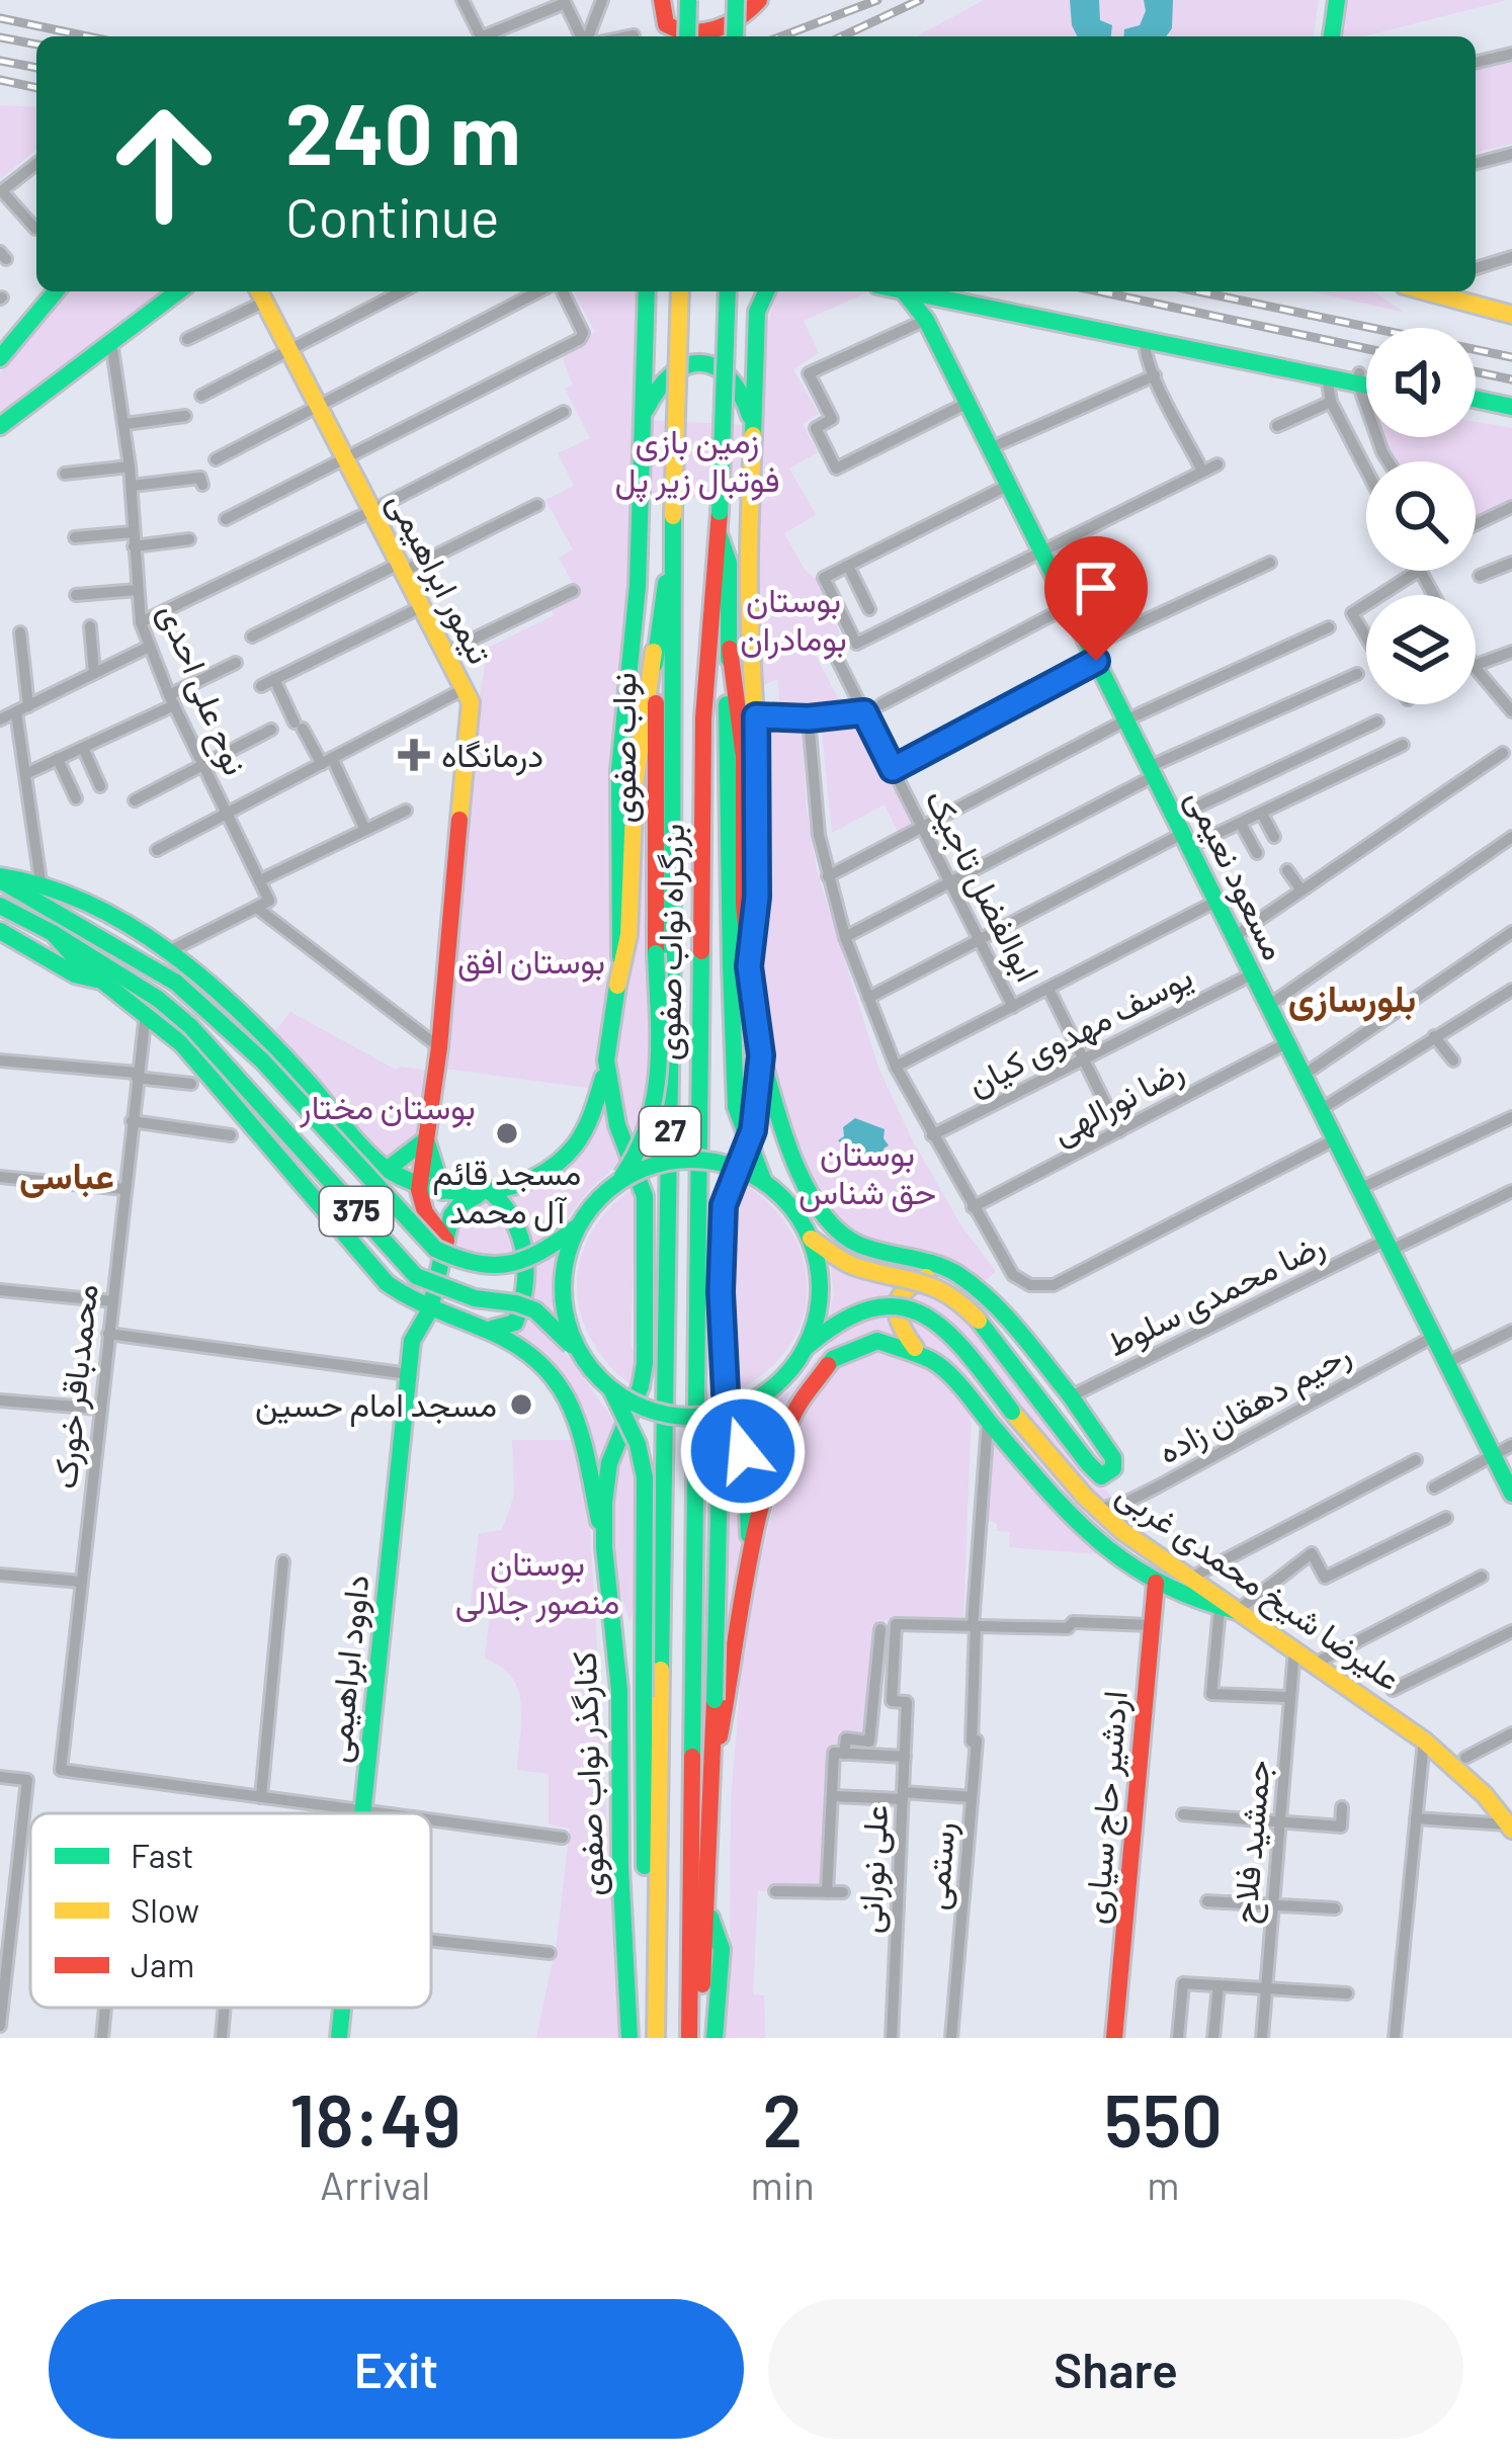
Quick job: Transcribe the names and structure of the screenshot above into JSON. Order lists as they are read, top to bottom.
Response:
{
  "streets": {
    "main road": [
      "تیمور ابراهیمی",
      "نواب صفوی",
      "مسعود نعیمی",
      "بزرگراه نواب صفوی",
      "27",
      "375",
      "علیرضا شیخ محمدی غربی",
      "داوود ابراهیمی",
      "کنارگذر نواب صفوی",
      "اردشیر حاج سیاری"
    ],
    "street": [
      "نوح علی احدی",
      "ابوالفضل تاجیک",
      "یوسف مهدوی کیان",
      "رضا نورالهی",
      "رضا محمدی سلوط",
      "محمدباقر خورک",
      "رحیم دهقان زاده",
      "جمشید فلاح",
      "رستمی",
      "علی نورانی"
    ]
  },
  "crossings": [
    ["نواب صفوی", "بزرگراه نواب صفوی"],
    ["نواب صفوی", "375"],
    ["نواب صفوی", "علیرضا شیخ محمدی غربی"],
    ["نواب صفوی", "کنارگذر نواب صفوی"],
    ["مسعود نعیمی", "یوسف مهدوی کیان"],
    ["مسعود نعیمی", "رضا نورالهی"],
    ["مسعود نعیمی", "رضا محمدی سلوط"],
    ["مسعود نعیمی", "رحیم دهقان زاده"],
    ["375", "محمدباقر خورک"],
    ["375", "علیرضا شیخ محمدی غربی"],
    ["رضا محمدی سلوط", "علیرضا شیخ محمدی غربی"],
    ["رحیم دهقان زاده", "علیرضا شیخ محمدی غربی"],
    ["علیرضا شیخ محمدی غربی", "جمشید فلاح"],
    ["رستمی", "علی نورانی"]
  ],
  "districts": ["بلورسازی", "عباسی"],
  "parks": [
    "زمین بازی فوتبال زیر پل",
    "بوستان بومادران",
    "بوستان افق",
    "بوستان مختار",
    "بوستان حق شناس",
    "بوستان منصور جلالی"
  ],
  "places": {
    "health": ["درمانگاه"],
    "other": ["مسجد قائم آل محمد", "مسجد امام حسین"]
  },
  "legend": ["Fast", "Slow", "Jam"],
  "page": {
    "turn": ["240 m", "Continue"],
    "eta": [
      "18:49",
      "Arrival",
      "2",
      "min",
      "550",
      "m"
    ],
    "buttons": ["Exit", "Share"]
  }
}
